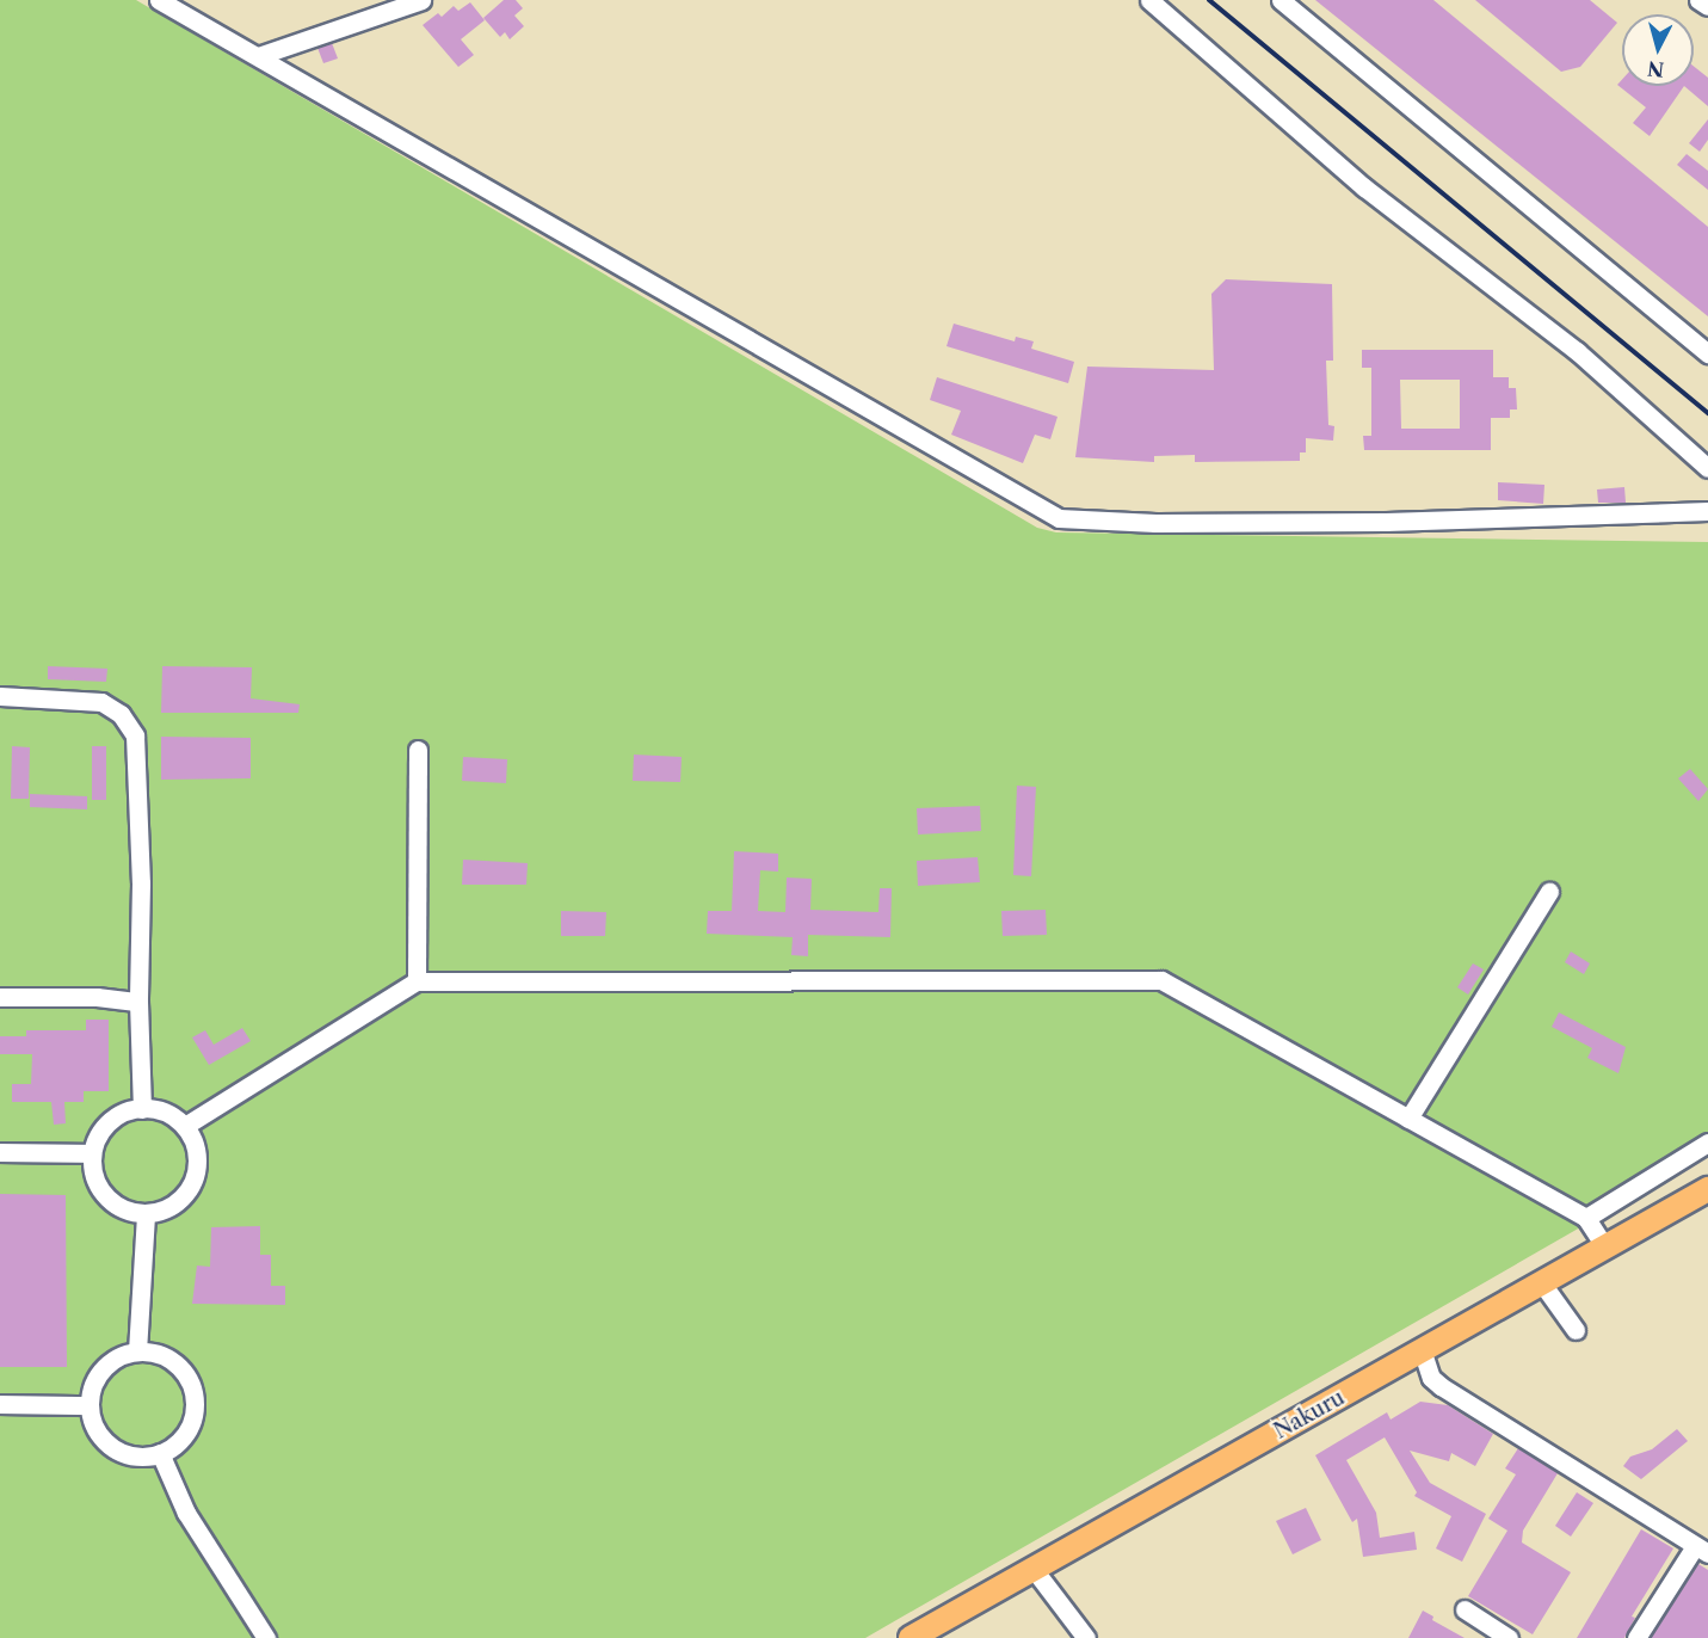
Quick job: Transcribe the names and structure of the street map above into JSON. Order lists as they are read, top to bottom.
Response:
{
  "streets": {
    "main road": ["Nakuru"]
  },
  "north": "bottom"
}
